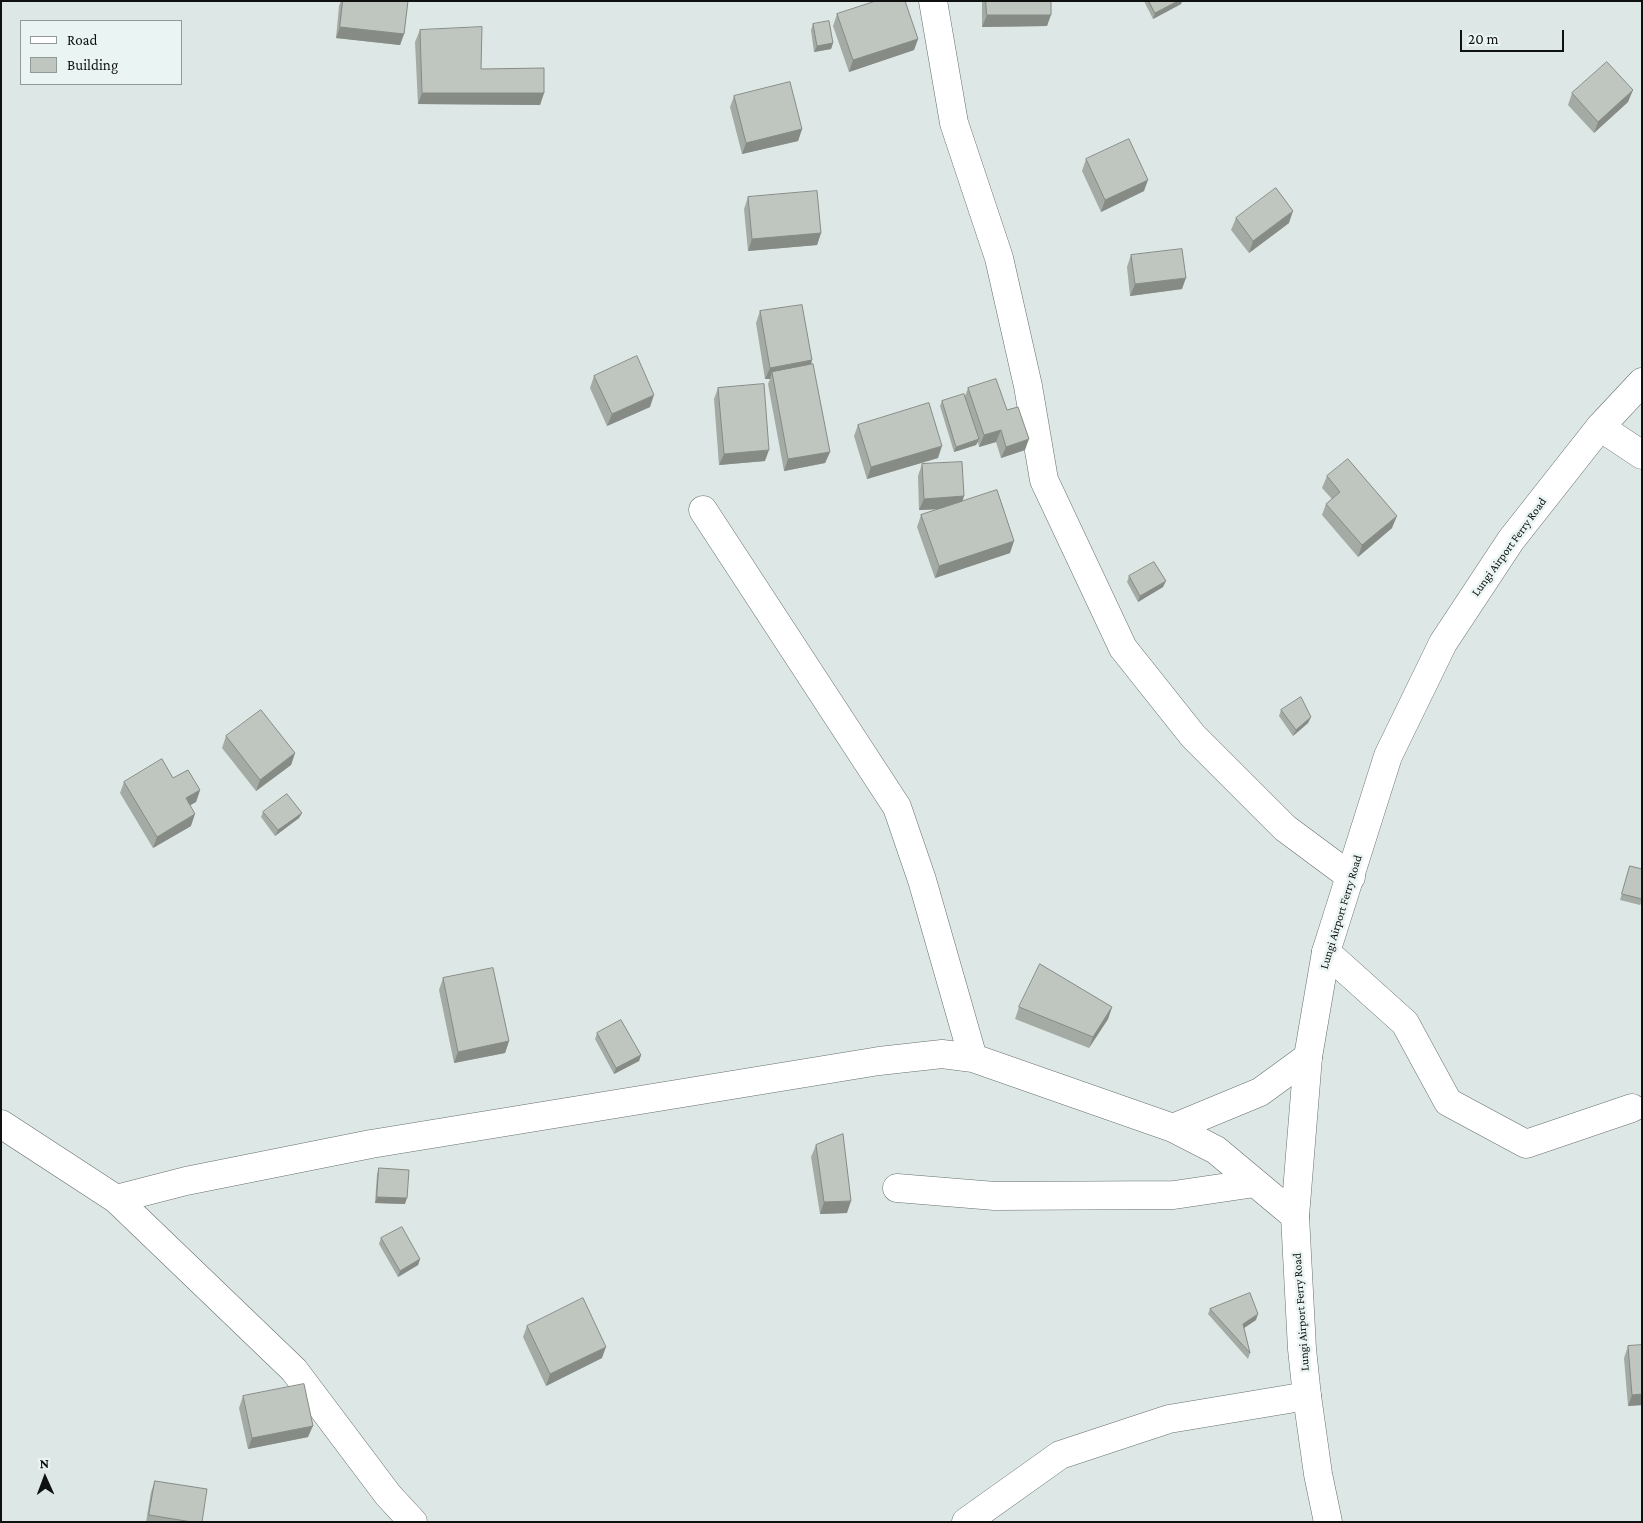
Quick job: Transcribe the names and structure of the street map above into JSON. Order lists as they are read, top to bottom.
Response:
{
  "streets": {
    "street": ["Lungi Airport Ferry Road"]
  },
  "legend": ["Road", "Building"],
  "scale_bar": "20 m",
  "north": "top"
}
